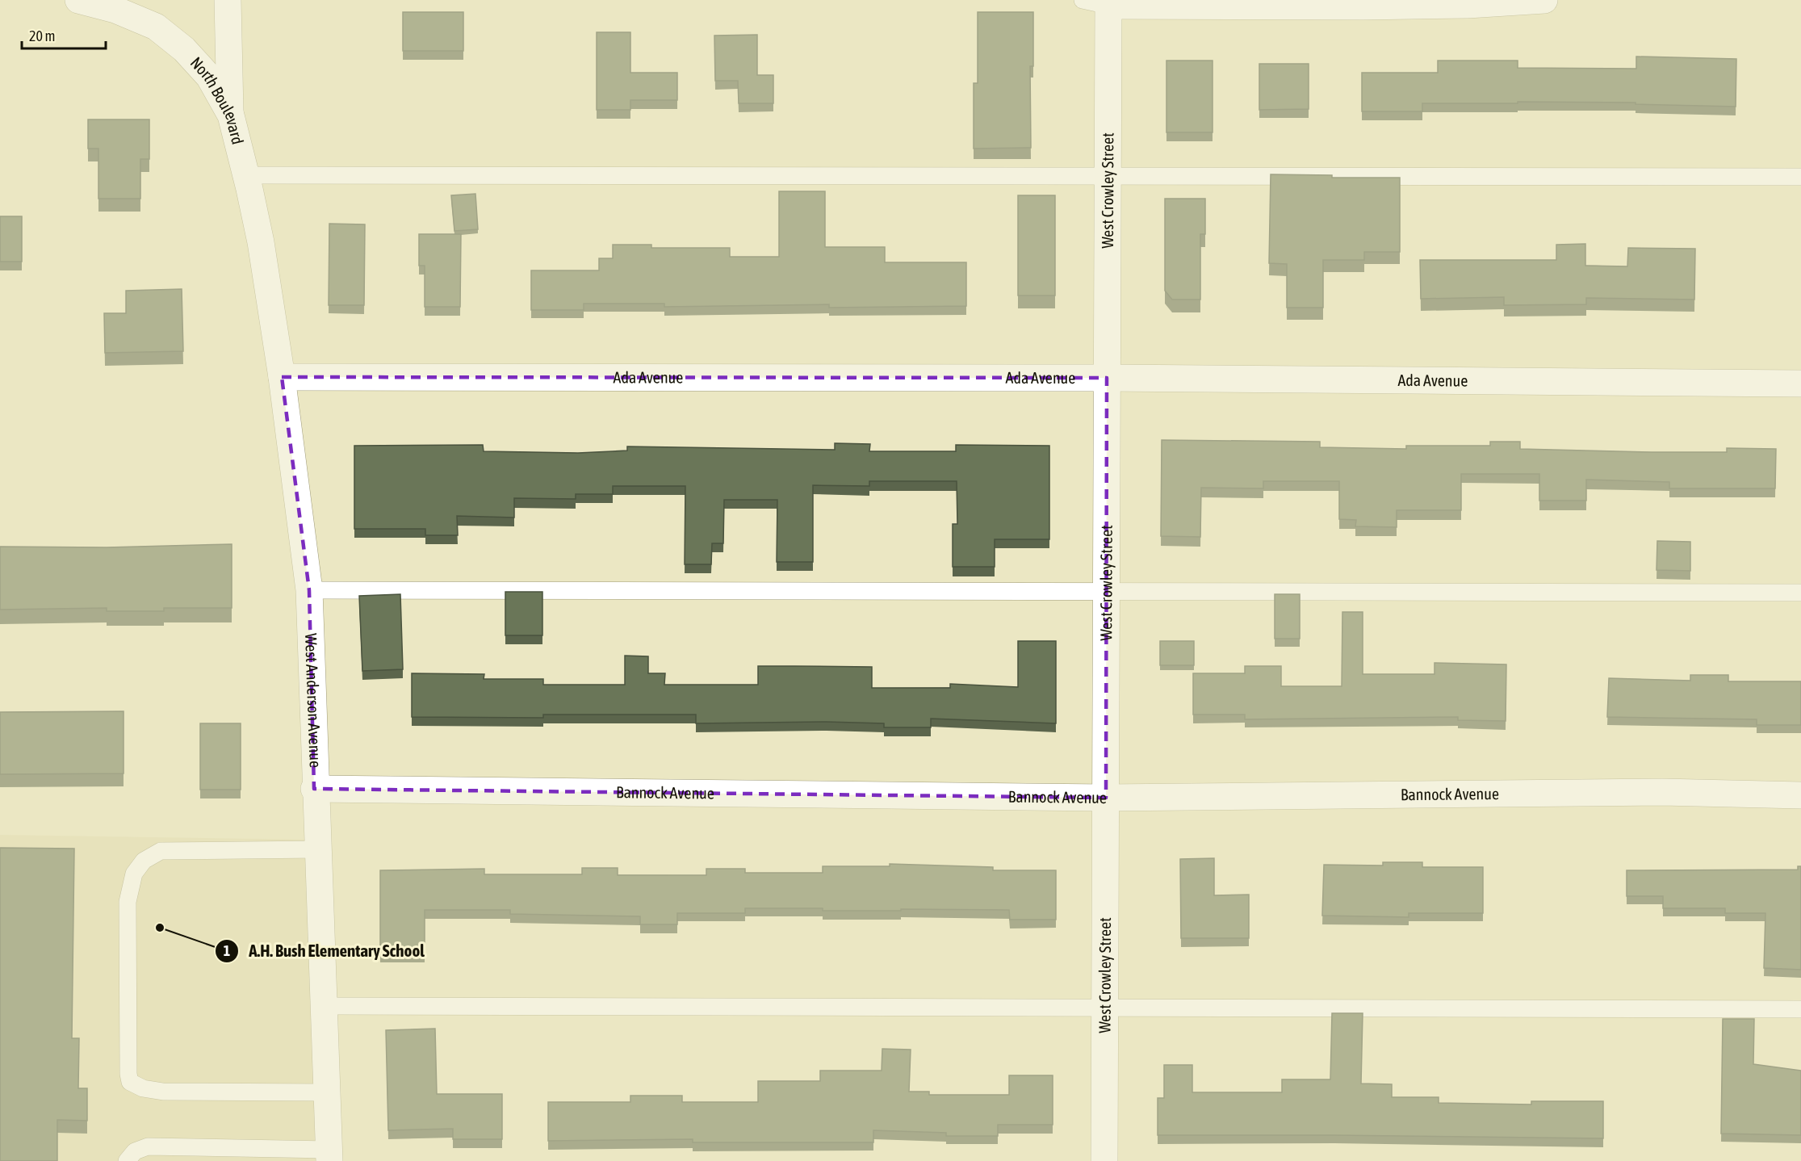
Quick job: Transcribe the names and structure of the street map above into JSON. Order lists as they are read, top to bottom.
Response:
{
  "streets": {
    "street": [
      "North Boulevard",
      "West Crowley Street",
      "Ada Avenue",
      "West Anderson Avenue",
      "Bannock Avenue"
    ]
  },
  "crossings": [
    ["North Boulevard", "West Anderson Avenue"],
    ["West Crowley Street", "Ada Avenue"],
    ["West Crowley Street", "Bannock Avenue"],
    ["Ada Avenue", "West Anderson Avenue"],
    ["West Anderson Avenue", "Bannock Avenue"]
  ],
  "places": ["A.H. Bush Elementary School"],
  "scale_bar": "20 m"
}
